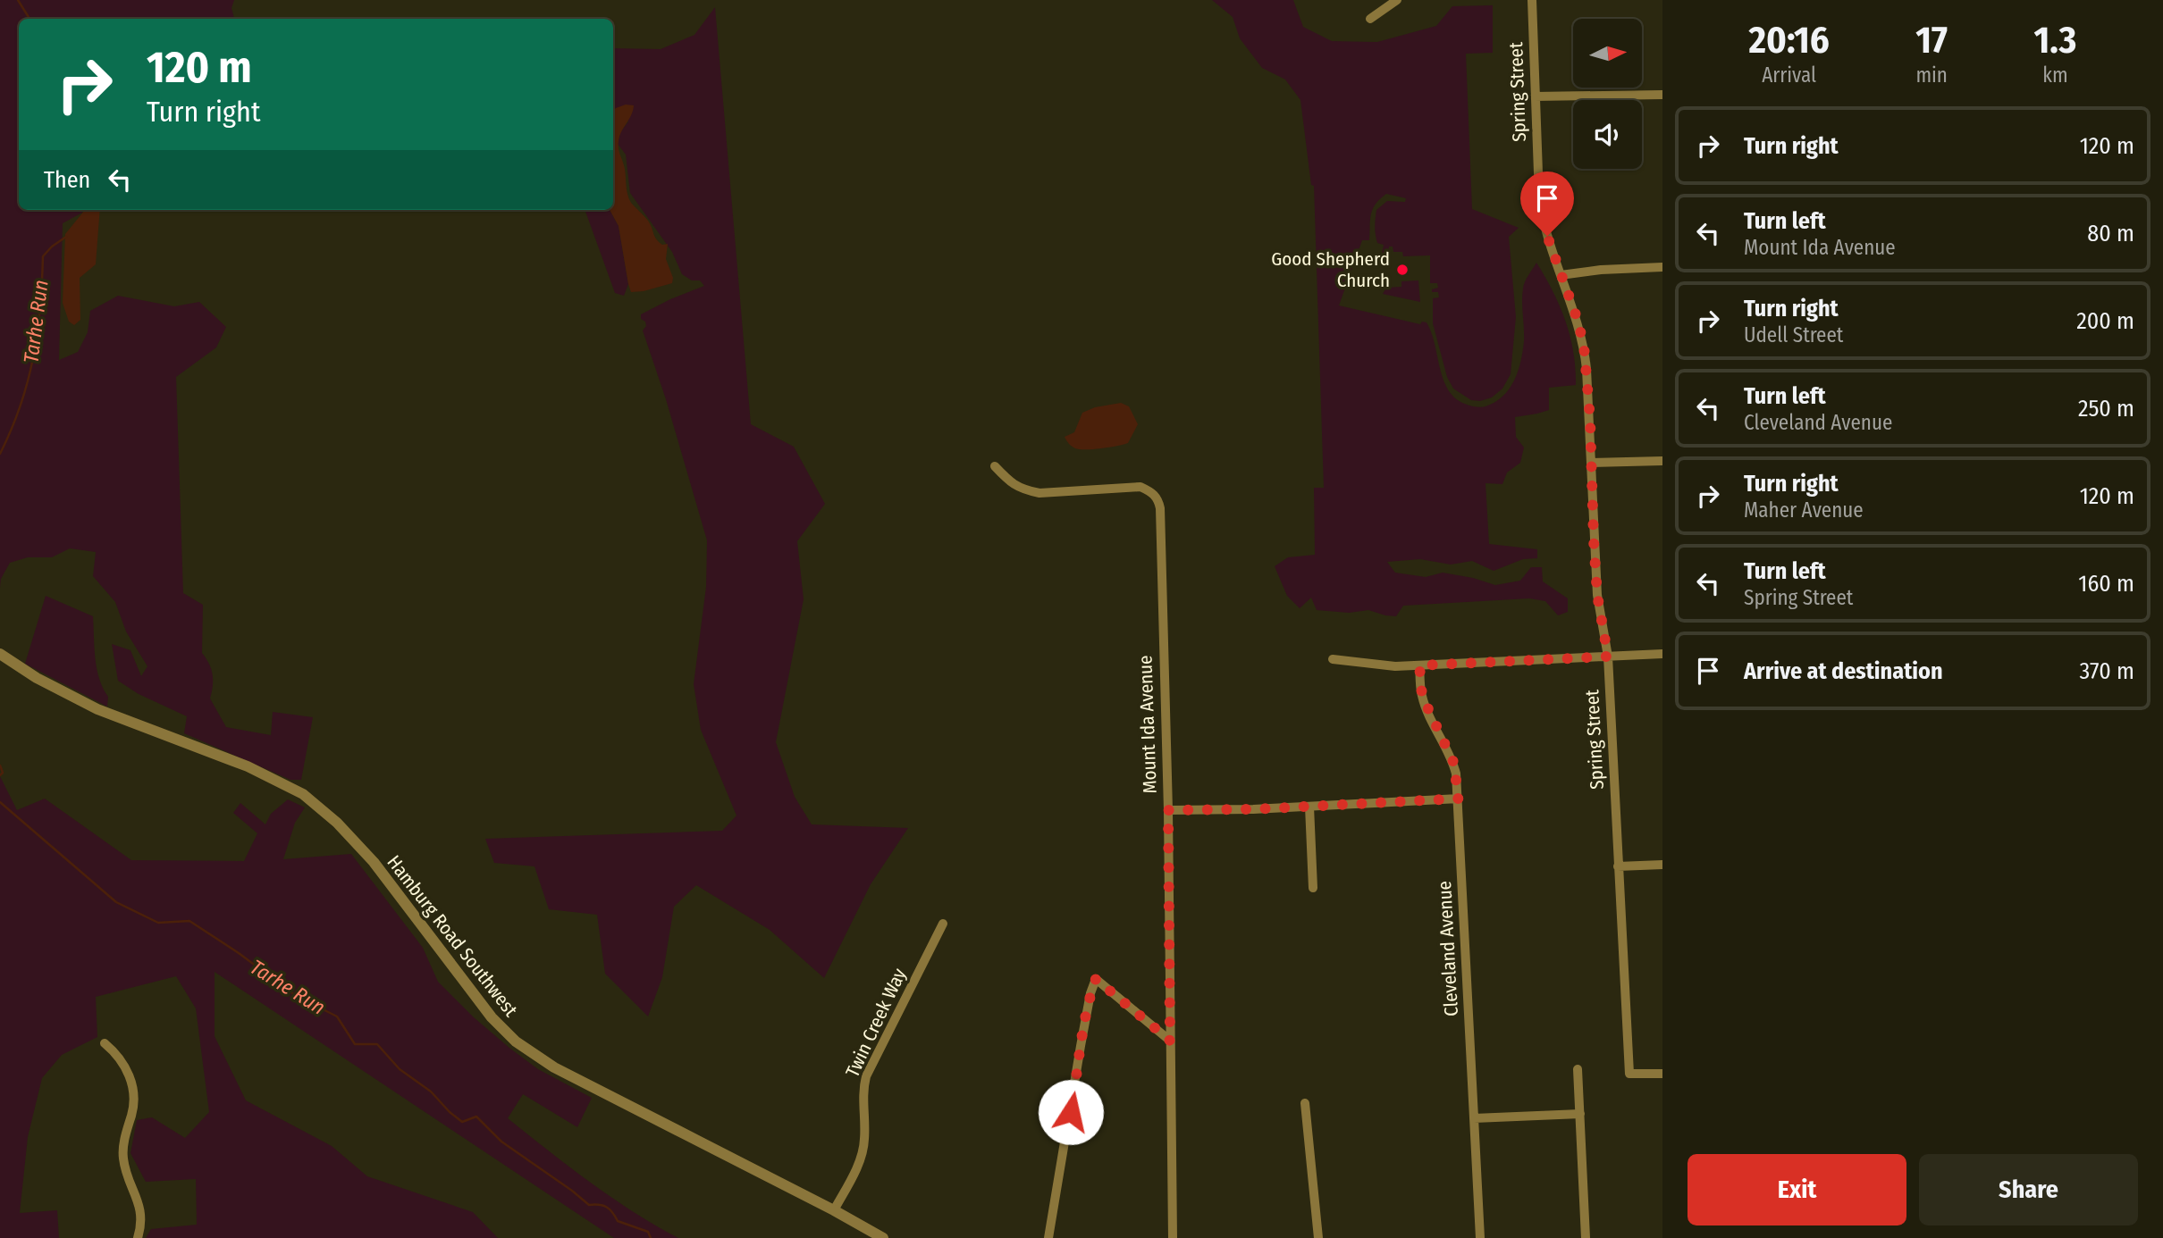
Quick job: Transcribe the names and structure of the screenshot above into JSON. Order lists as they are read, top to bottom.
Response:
{
  "streets": {
    "street": [
      "Spring Street",
      "Mount Ida Avenue",
      "Hamburg Road Southwest",
      "Cleveland Avenue",
      "Twin Creek Way"
    ]
  },
  "crossings": [
    ["Hamburg Road Southwest", "Twin Creek Way"]
  ],
  "water": ["Tarhe Run"],
  "places": ["Good Shepherd Church"],
  "north": "right",
  "page": {
    "eta": [
      "20:16",
      "Arrival",
      "17",
      "min",
      "1.3",
      "km"
    ],
    "turn": ["120 m", "Turn right"],
    "list": [
      {
        "name": "Turn right",
        "value": "120 m"
      },
      {
        "name": "Turn left",
        "note": "Mount Ida Avenue",
        "value": "80 m"
      },
      {
        "name": "Turn right",
        "note": "Udell Street",
        "value": "200 m"
      },
      {
        "name": "Turn left",
        "note": "Cleveland Avenue",
        "value": "250 m"
      },
      {
        "name": "Turn right",
        "note": "Maher Avenue",
        "value": "120 m"
      },
      {
        "name": "Turn left",
        "note": "Spring Street",
        "value": "160 m"
      },
      {
        "name": "Arrive at destination",
        "value": "370 m"
      }
    ],
    "then": "Then",
    "buttons": ["Exit", "Share"]
  }
}
